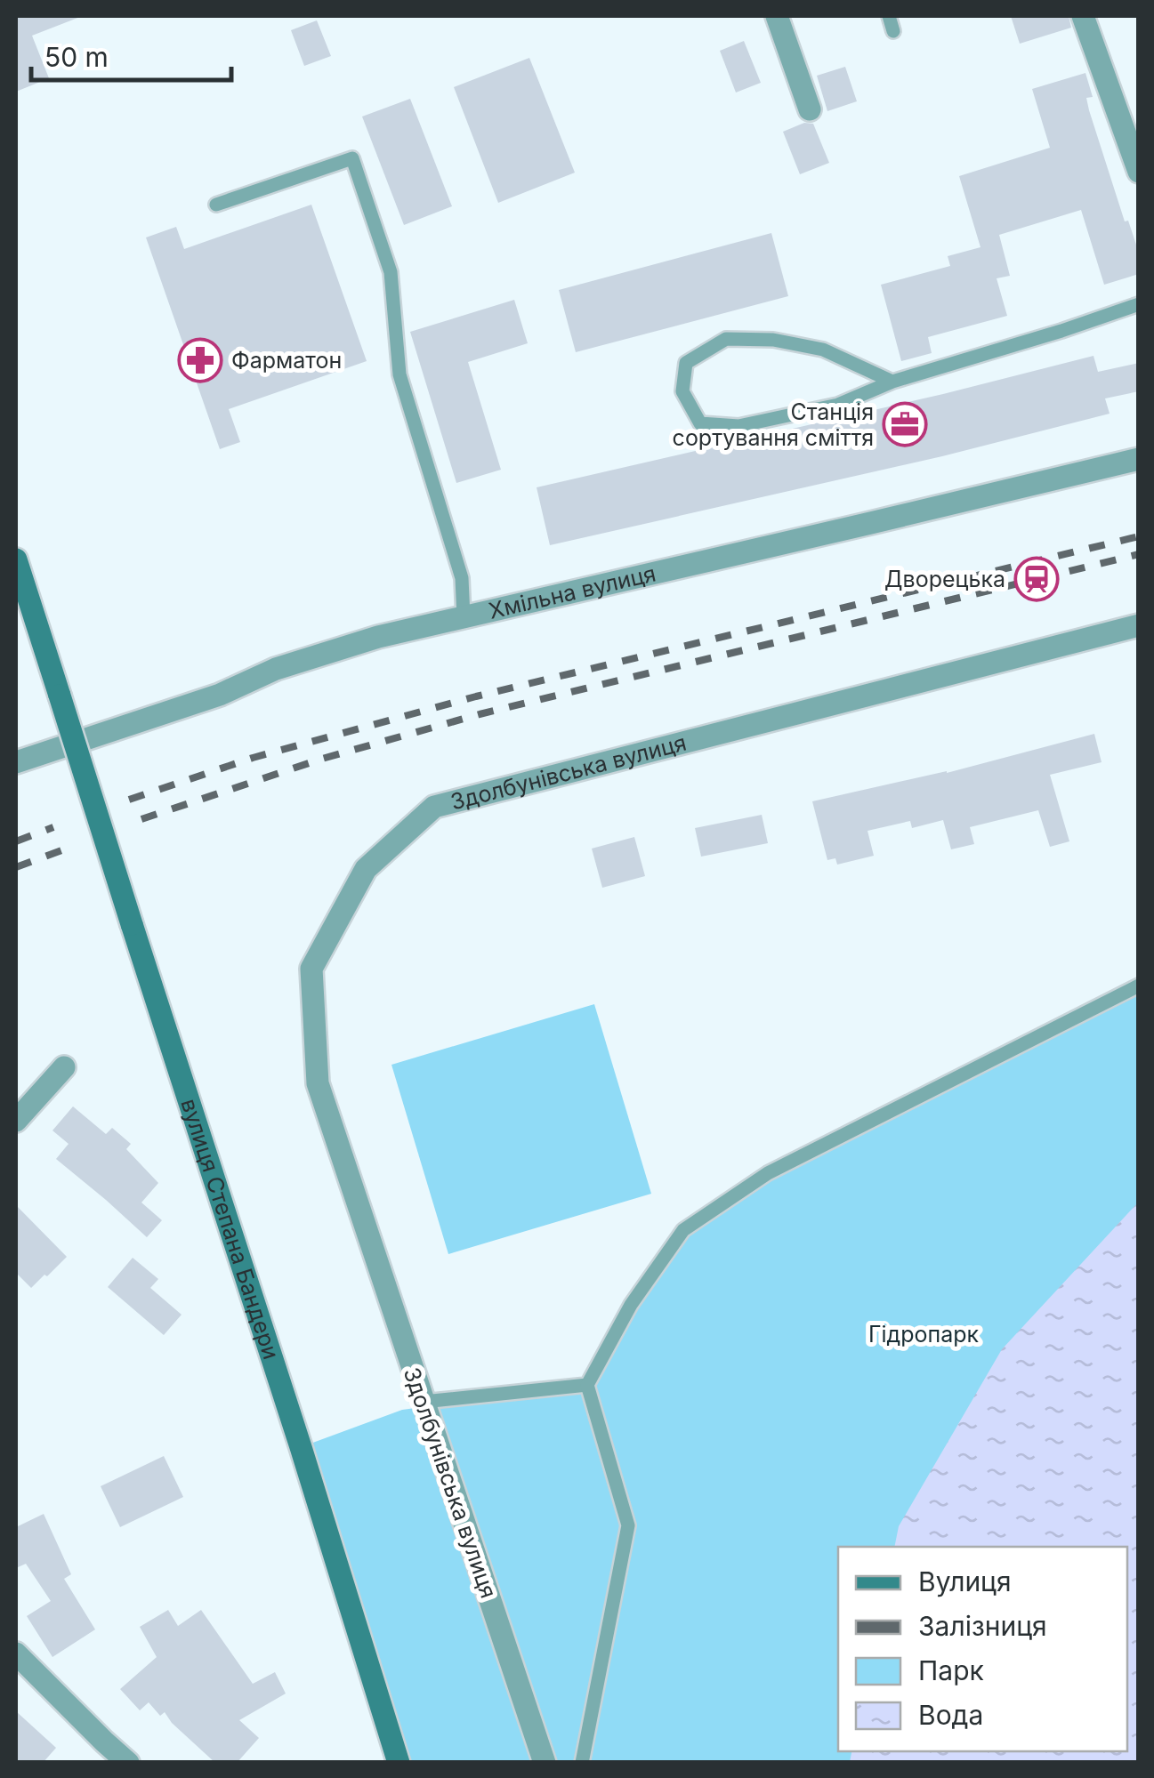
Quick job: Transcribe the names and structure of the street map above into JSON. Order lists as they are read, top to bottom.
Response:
{
  "streets": {
    "main road": ["вулиця Степана Бандери"],
    "street": ["Хмільна вулиця", "Здолбунівська вулиця"]
  },
  "parks": ["Гідропарк"],
  "places": {
    "pharmacy": ["Фарматон"],
    "office": ["Станція сортування сміття"],
    "station": ["Дворецька"]
  },
  "legend": [
    "Вулиця",
    "Залізниця",
    "Парк",
    "Вода"
  ],
  "scale_bar": "50 m"
}
